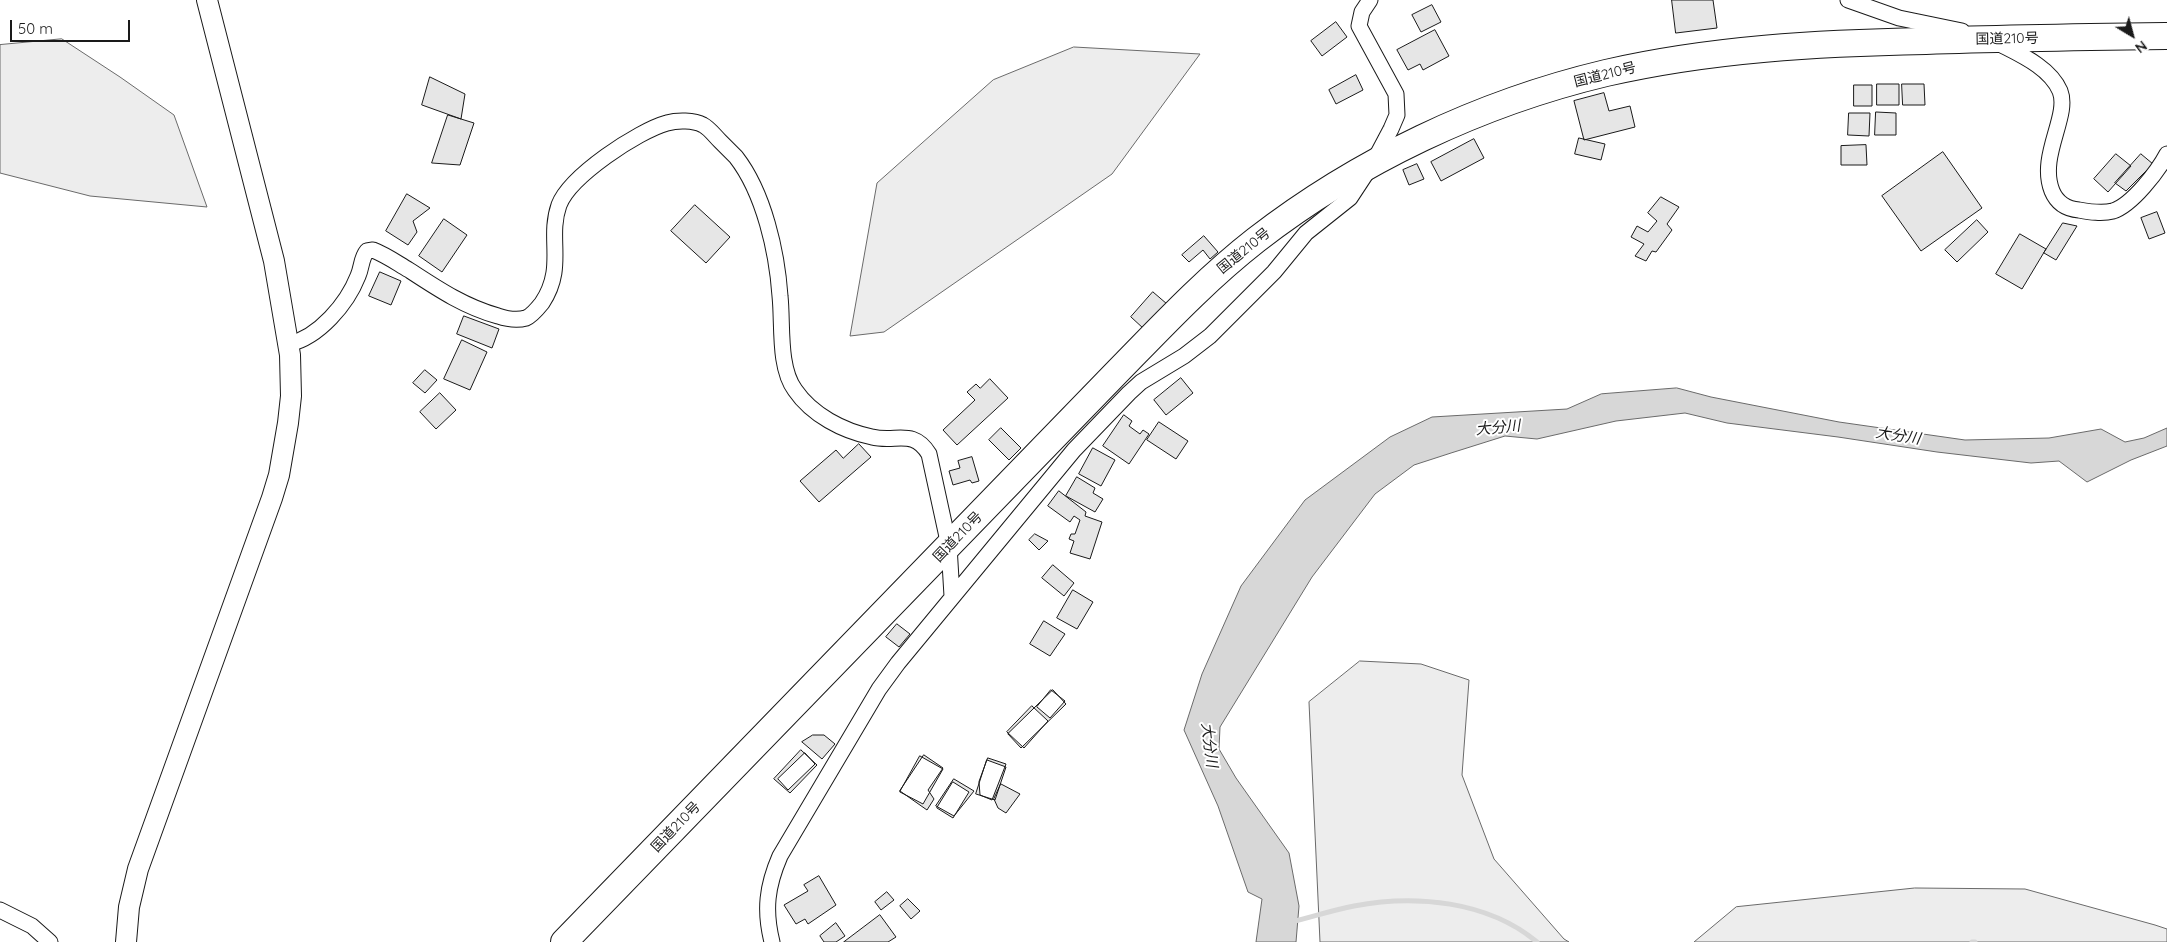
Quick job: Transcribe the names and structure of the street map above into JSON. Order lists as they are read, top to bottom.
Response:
{
  "streets": {
    "highway": ["国道210号"]
  },
  "water": ["大分川"],
  "scale_bar": "50 m",
  "north": "bottom right"
}
